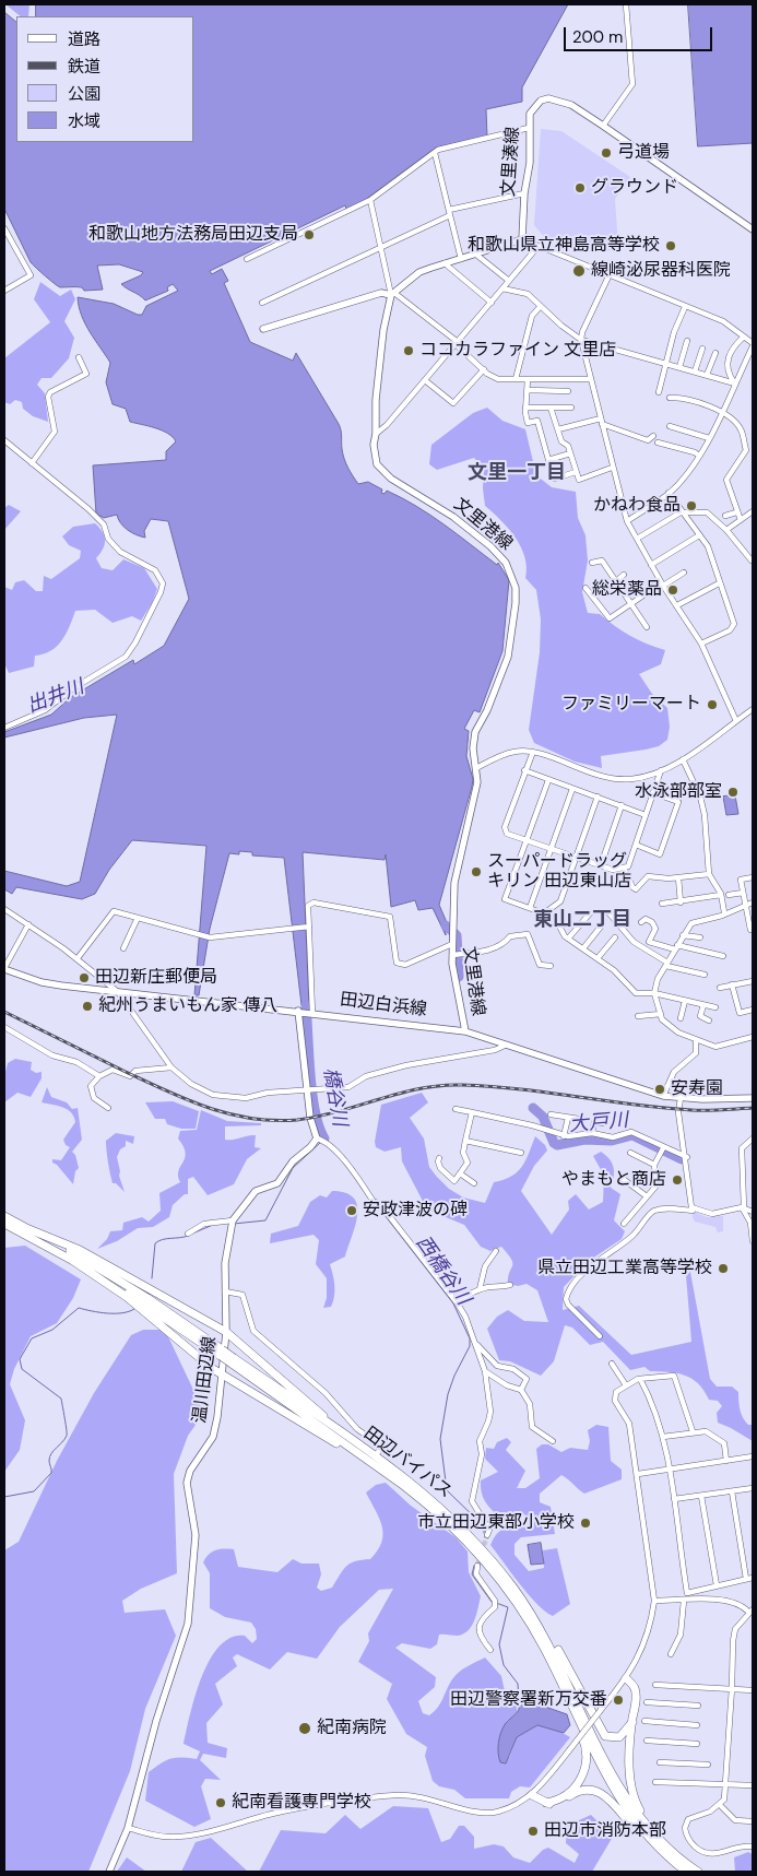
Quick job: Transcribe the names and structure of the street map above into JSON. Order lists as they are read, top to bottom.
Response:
{
  "streets": {
    "highway": ["田辺バイパス"],
    "main road": [
      "文里湊線",
      "文里港線",
      "田辺白浜線",
      "温川田辺線"
    ]
  },
  "crossings": [
    ["文里港線", "田辺白浜線"]
  ],
  "districts": ["文里一丁目", "東山二丁目"],
  "water": [
    "出井川",
    "橋谷川",
    "大戸川",
    "西橋谷川"
  ],
  "places": [
    "弓道場",
    "グラウンド",
    "和歌山地方法務局田辺支局",
    "和歌山県立神島高等学校",
    "線崎泌尿器科医院",
    "ココカラファイン 文里店",
    "かねわ食品",
    "総栄薬品",
    "ファミリーマート",
    "水泳部部室",
    "スーパードラッグ キリン 田辺東山店",
    "田辺新庄郵便局",
    "紀州うまいもん家 傳八",
    "安寿園",
    "やまもと商店",
    "安政津波の碑",
    "県立田辺工業高等学校",
    "市立田辺東部小学校",
    "田辺警察署新万交番",
    "紀南病院",
    "紀南看護専門学校",
    "田辺市消防本部"
  ],
  "legend": [
    "道路",
    "鉄道",
    "公園",
    "水域"
  ],
  "scale_bar": "200 m"
}
